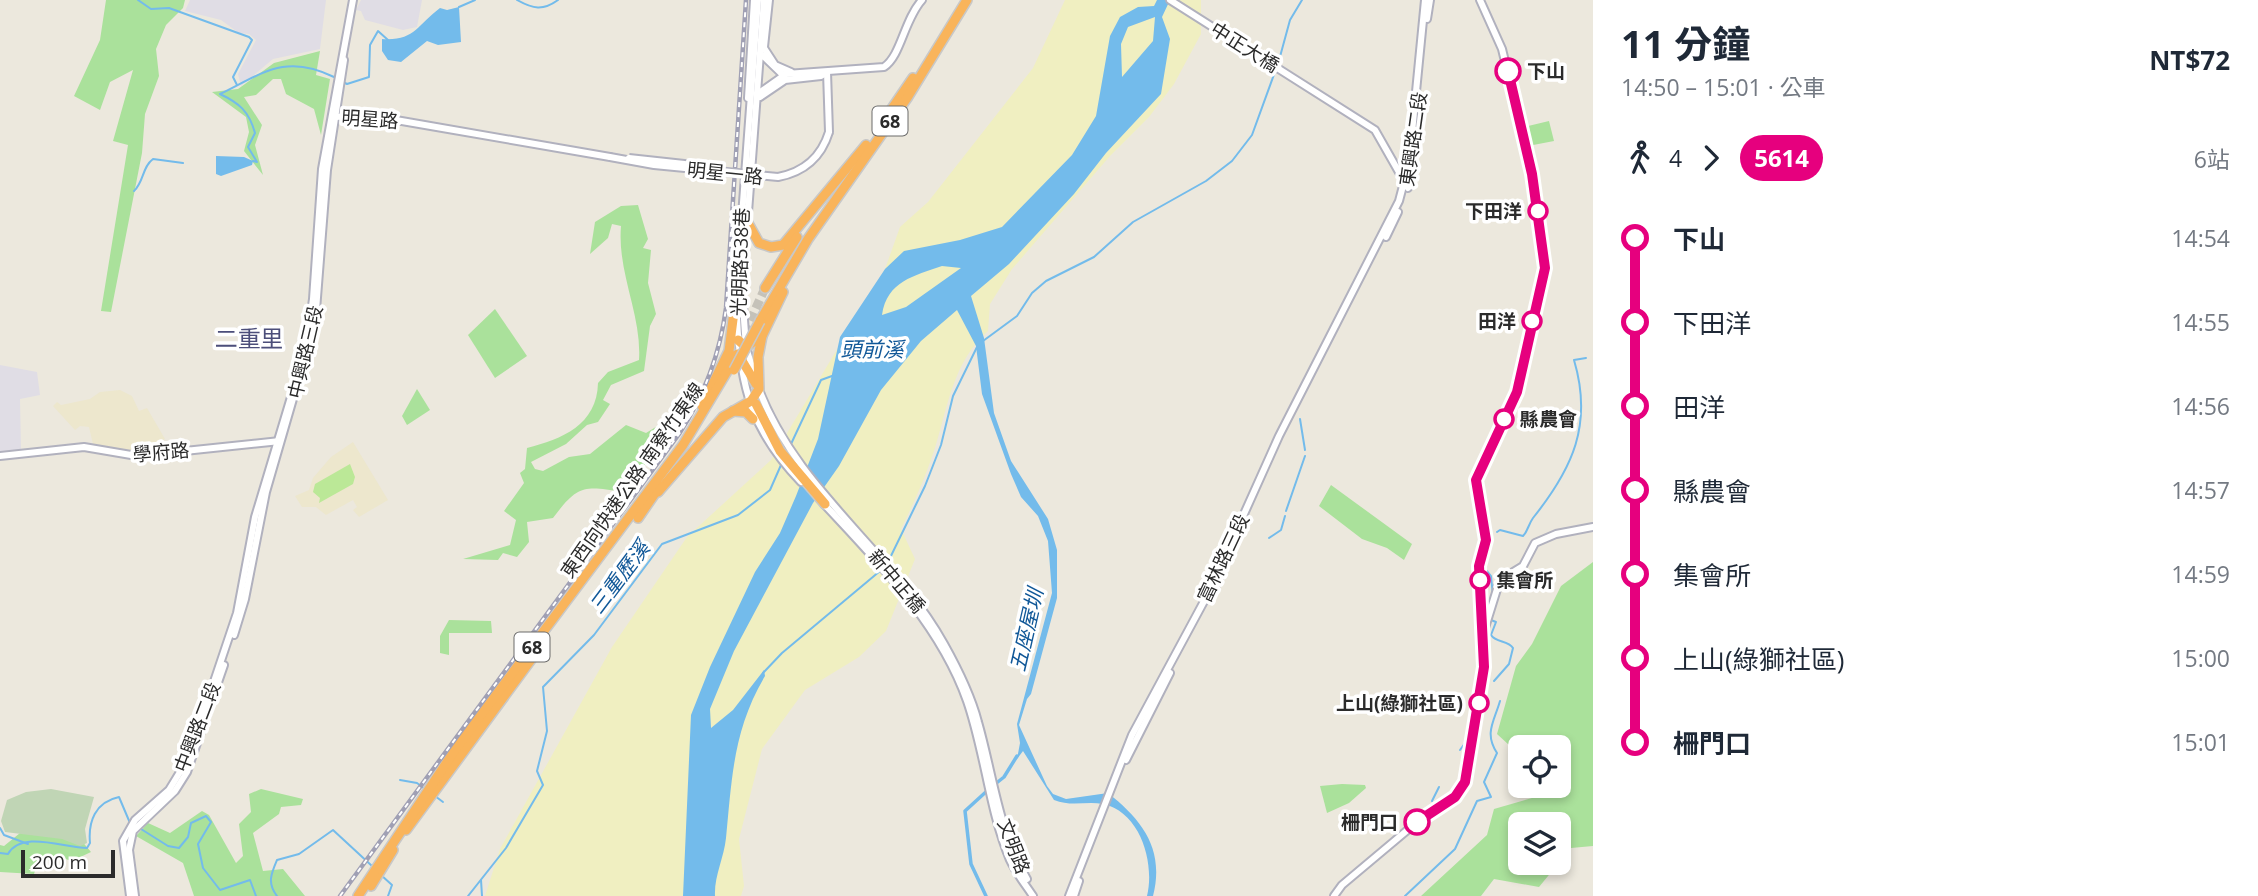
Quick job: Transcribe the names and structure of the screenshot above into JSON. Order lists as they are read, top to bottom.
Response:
{
  "streets": {
    "highway": ["68", "東西向快速公路 南寮竹東線"],
    "street": [
      "中正大橋",
      "明星路",
      "東興路二段",
      "明星一路",
      "光明路538巷",
      "中興路三段",
      "學府路",
      "富林路三段",
      "新中正橋",
      "中興路二段",
      "文明路"
    ]
  },
  "crossings": [
    ["中正大橋", "東興路二段"],
    ["明星路", "明星一路"],
    ["明星路", "中興路三段"],
    ["東興路二段", "富林路三段"],
    ["光明路538巷", "新中正橋"],
    ["中興路三段", "學府路"],
    ["中興路三段", "中興路二段"],
    ["新中正橋", "文明路"]
  ],
  "districts": ["二重里"],
  "water": ["頭前溪", "三重歷溪", "五座屋圳"],
  "places": [
    "下山",
    "下田洋",
    "田洋",
    "縣農會",
    "集會所",
    "上山(綠獅社區)",
    "柵門口"
  ],
  "lines": ["bus line 5614"],
  "scale_bar": "200 m",
  "page": {
    "heading": ["11 分鐘", "14:50 – 15:01 · 公車", "NT$72"],
    "legs": ["4", "5614", "6站"],
    "list": [
      {
        "name": "下山",
        "value": "14:54"
      },
      {
        "name": "下田洋",
        "value": "14:55"
      },
      {
        "name": "田洋",
        "value": "14:56"
      },
      {
        "name": "縣農會",
        "value": "14:57"
      },
      {
        "name": "集會所",
        "value": "14:59"
      },
      {
        "name": "上山(綠獅社區)",
        "value": "15:00"
      },
      {
        "name": "柵門口",
        "value": "15:01"
      }
    ],
    "scale": "200 m"
  }
}
